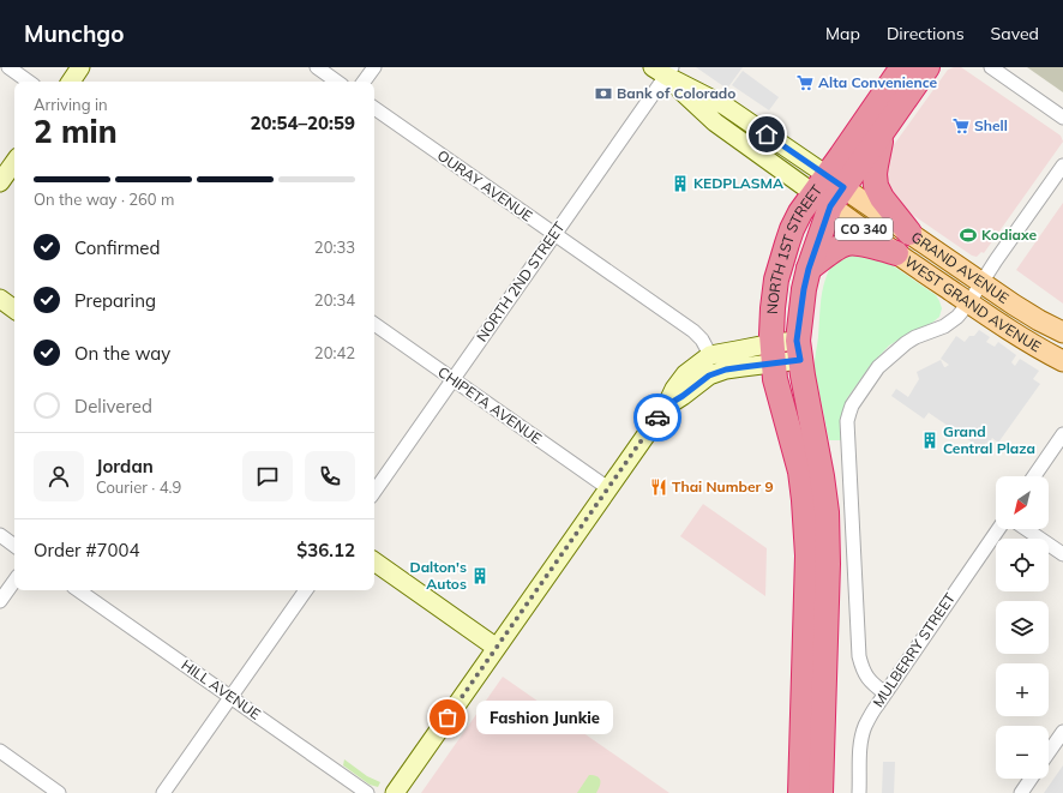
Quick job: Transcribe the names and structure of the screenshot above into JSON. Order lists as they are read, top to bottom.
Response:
{
  "streets": {
    "highway": ["NORTH 1ST STREET"],
    "main road": ["CO 340", "GRAND AVENUE", "WEST GRAND AVENUE"],
    "street": [
      "OURAY AVENUE",
      "NORTH 2ND STREET",
      "CHIPETA AVENUE",
      "MULBERRY STREET",
      "HILL AVENUE"
    ]
  },
  "crossings": [
    ["OURAY AVENUE", "NORTH 2ND STREET"],
    ["NORTH 1ST STREET", "GRAND AVENUE"],
    ["NORTH 1ST STREET", "WEST GRAND AVENUE"],
    ["GRAND AVENUE", "NORTH 2ND STREET"],
    ["GRAND AVENUE", "WEST GRAND AVENUE"],
    ["NORTH 2ND STREET", "CHIPETA AVENUE"]
  ],
  "places": {
    "supermarket": ["Alta Convenience", "Shell"],
    "bank": ["Bank of Colorado"],
    "building": ["KEDPLASMA", "Grand Central Plaza", "Dalton's Autos"],
    "sports": ["Kodiaxe"],
    "restaurant": ["Thai Number 9"],
    "other": ["Fashion Junkie"]
  },
  "north": "bottom left",
  "page": {
    "header": "Munchgo",
    "nav": ["Map", "Directions", "Saved"],
    "heading": ["2 min", "Arriving in", "20:54–20:59"],
    "panel": [
      "Jordan",
      "Courier · 4.9",
      "Order #7004",
      "$36.12"
    ],
    "bar": "On the way · 260 m",
    "list": [
      ["Confirmed", "20:33"],
      ["Preparing", "20:34"],
      ["On the way", "20:42"],
      "Delivered"
    ],
    "map_buttons": ["+", "−"],
    "bubble": "Fashion Junkie"
  }
}
